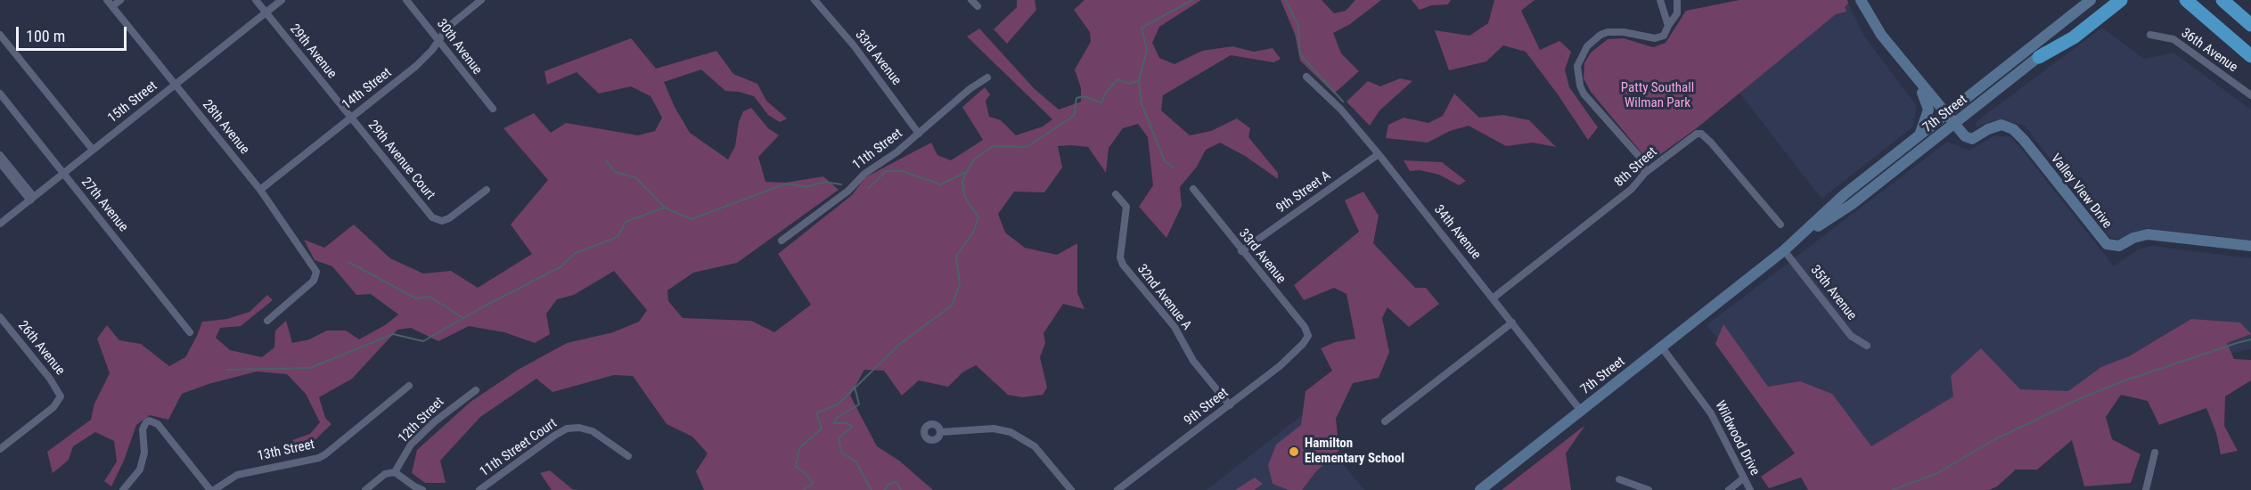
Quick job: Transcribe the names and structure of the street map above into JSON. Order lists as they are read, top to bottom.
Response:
{
  "streets": {
    "street": [
      "30th Avenue",
      "36th Avenue",
      "29th Avenue",
      "33rd Avenue",
      "14th Street",
      "15th Street",
      "7th Street",
      "28th Avenue",
      "11th Street",
      "29th Avenue Court",
      "8th Street",
      "Valley View Drive",
      "9th Street A",
      "27th Avenue",
      "34th Avenue",
      "35th Avenue",
      "32nd Avenue A",
      "26th Avenue",
      "9th Street",
      "12th Street",
      "Wildwood Drive",
      "11th Street Court",
      "13th Street"
    ]
  },
  "crossings": [
    ["30th Avenue", "14th Street"],
    ["29th Avenue", "14th Street"],
    ["29th Avenue", "15th Street"],
    ["29th Avenue", "29th Avenue Court"],
    ["33rd Avenue", "11th Street"],
    ["33rd Avenue", "9th Street A"],
    ["33rd Avenue", "9th Street"],
    ["14th Street", "28th Avenue"],
    ["14th Street", "29th Avenue Court"],
    ["15th Street", "28th Avenue"],
    ["15th Street", "27th Avenue"],
    ["7th Street", "Valley View Drive"],
    ["7th Street", "34th Avenue"],
    ["7th Street", "35th Avenue"],
    ["7th Street", "Wildwood Drive"],
    ["8th Street", "34th Avenue"],
    ["9th Street A", "34th Avenue"],
    ["32nd Avenue A", "9th Street"]
  ],
  "parks": ["Patty Southall Wilman Park"],
  "places": ["Hamilton Elementary School"],
  "scale_bar": "100 m"
}
